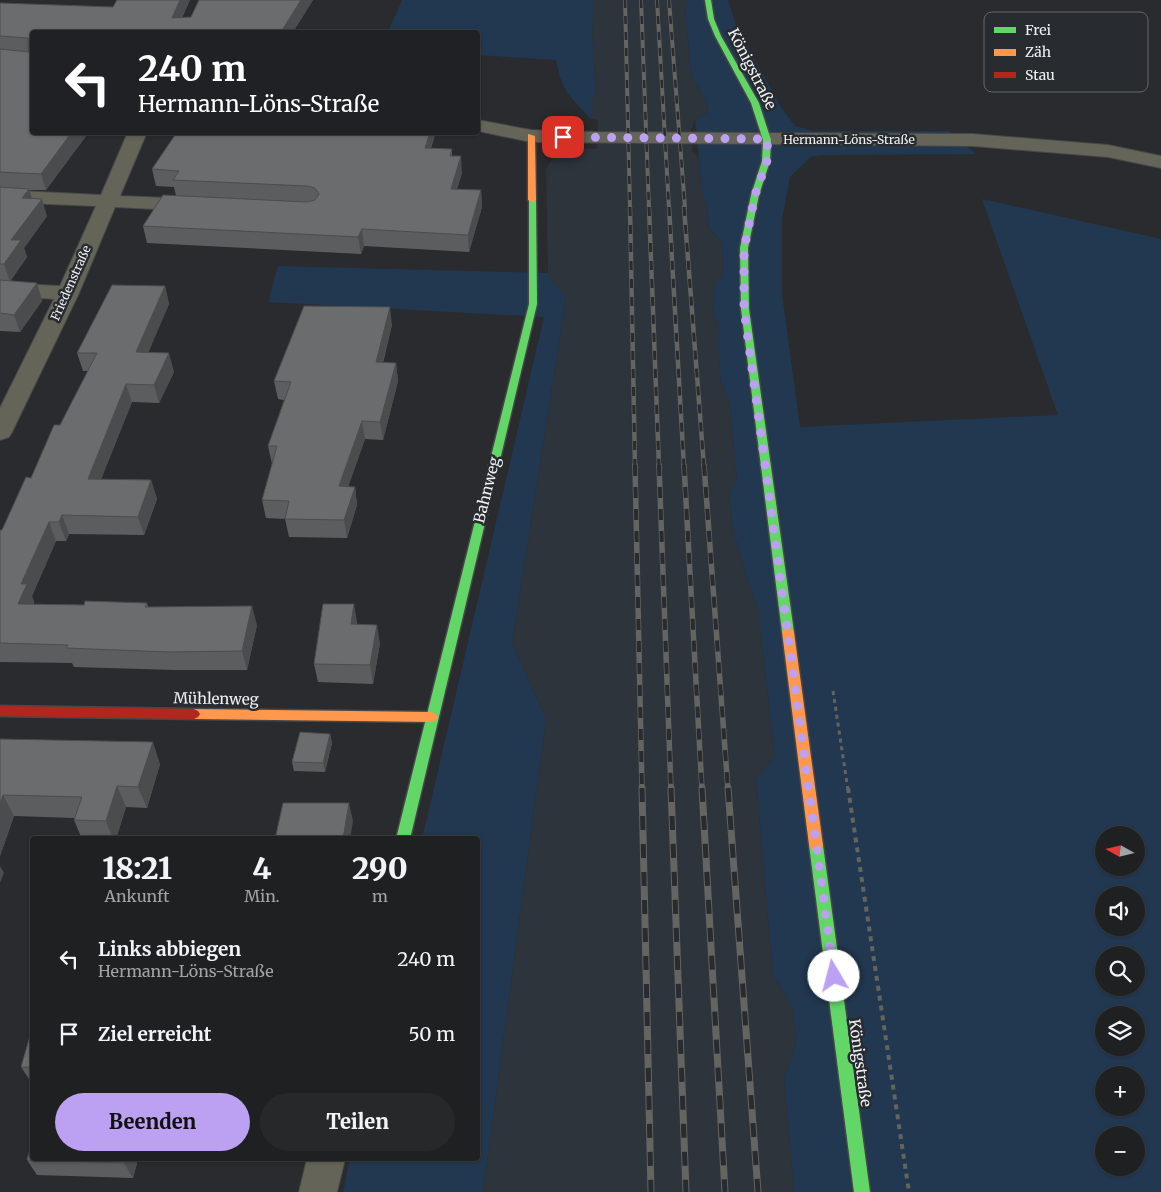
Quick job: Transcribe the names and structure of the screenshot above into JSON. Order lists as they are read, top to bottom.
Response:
{
  "streets": {
    "street": [
      "Königstraße",
      "Hermann-Löns-Straße",
      "Friedenstraße",
      "Bahnweg",
      "Mühlenweg"
    ]
  },
  "crossings": [
    ["Königstraße", "Hermann-Löns-Straße"],
    ["Hermann-Löns-Straße", "Bahnweg"],
    ["Bahnweg", "Mühlenweg"]
  ],
  "legend": ["Frei", "Zäh", "Stau"],
  "north": "left",
  "page": {
    "turn": ["240 m", "Hermann-Löns-Straße"],
    "map_buttons": ["+", "−"],
    "eta": [
      "18:21",
      "Ankunft",
      "4",
      "Min.",
      "290",
      "m"
    ],
    "list": [
      {
        "name": "Links abbiegen",
        "note": "Hermann-Löns-Straße",
        "value": "240 m"
      },
      {
        "name": "Ziel erreicht",
        "value": "50 m"
      }
    ],
    "buttons": ["Beenden", "Teilen"]
  }
}
